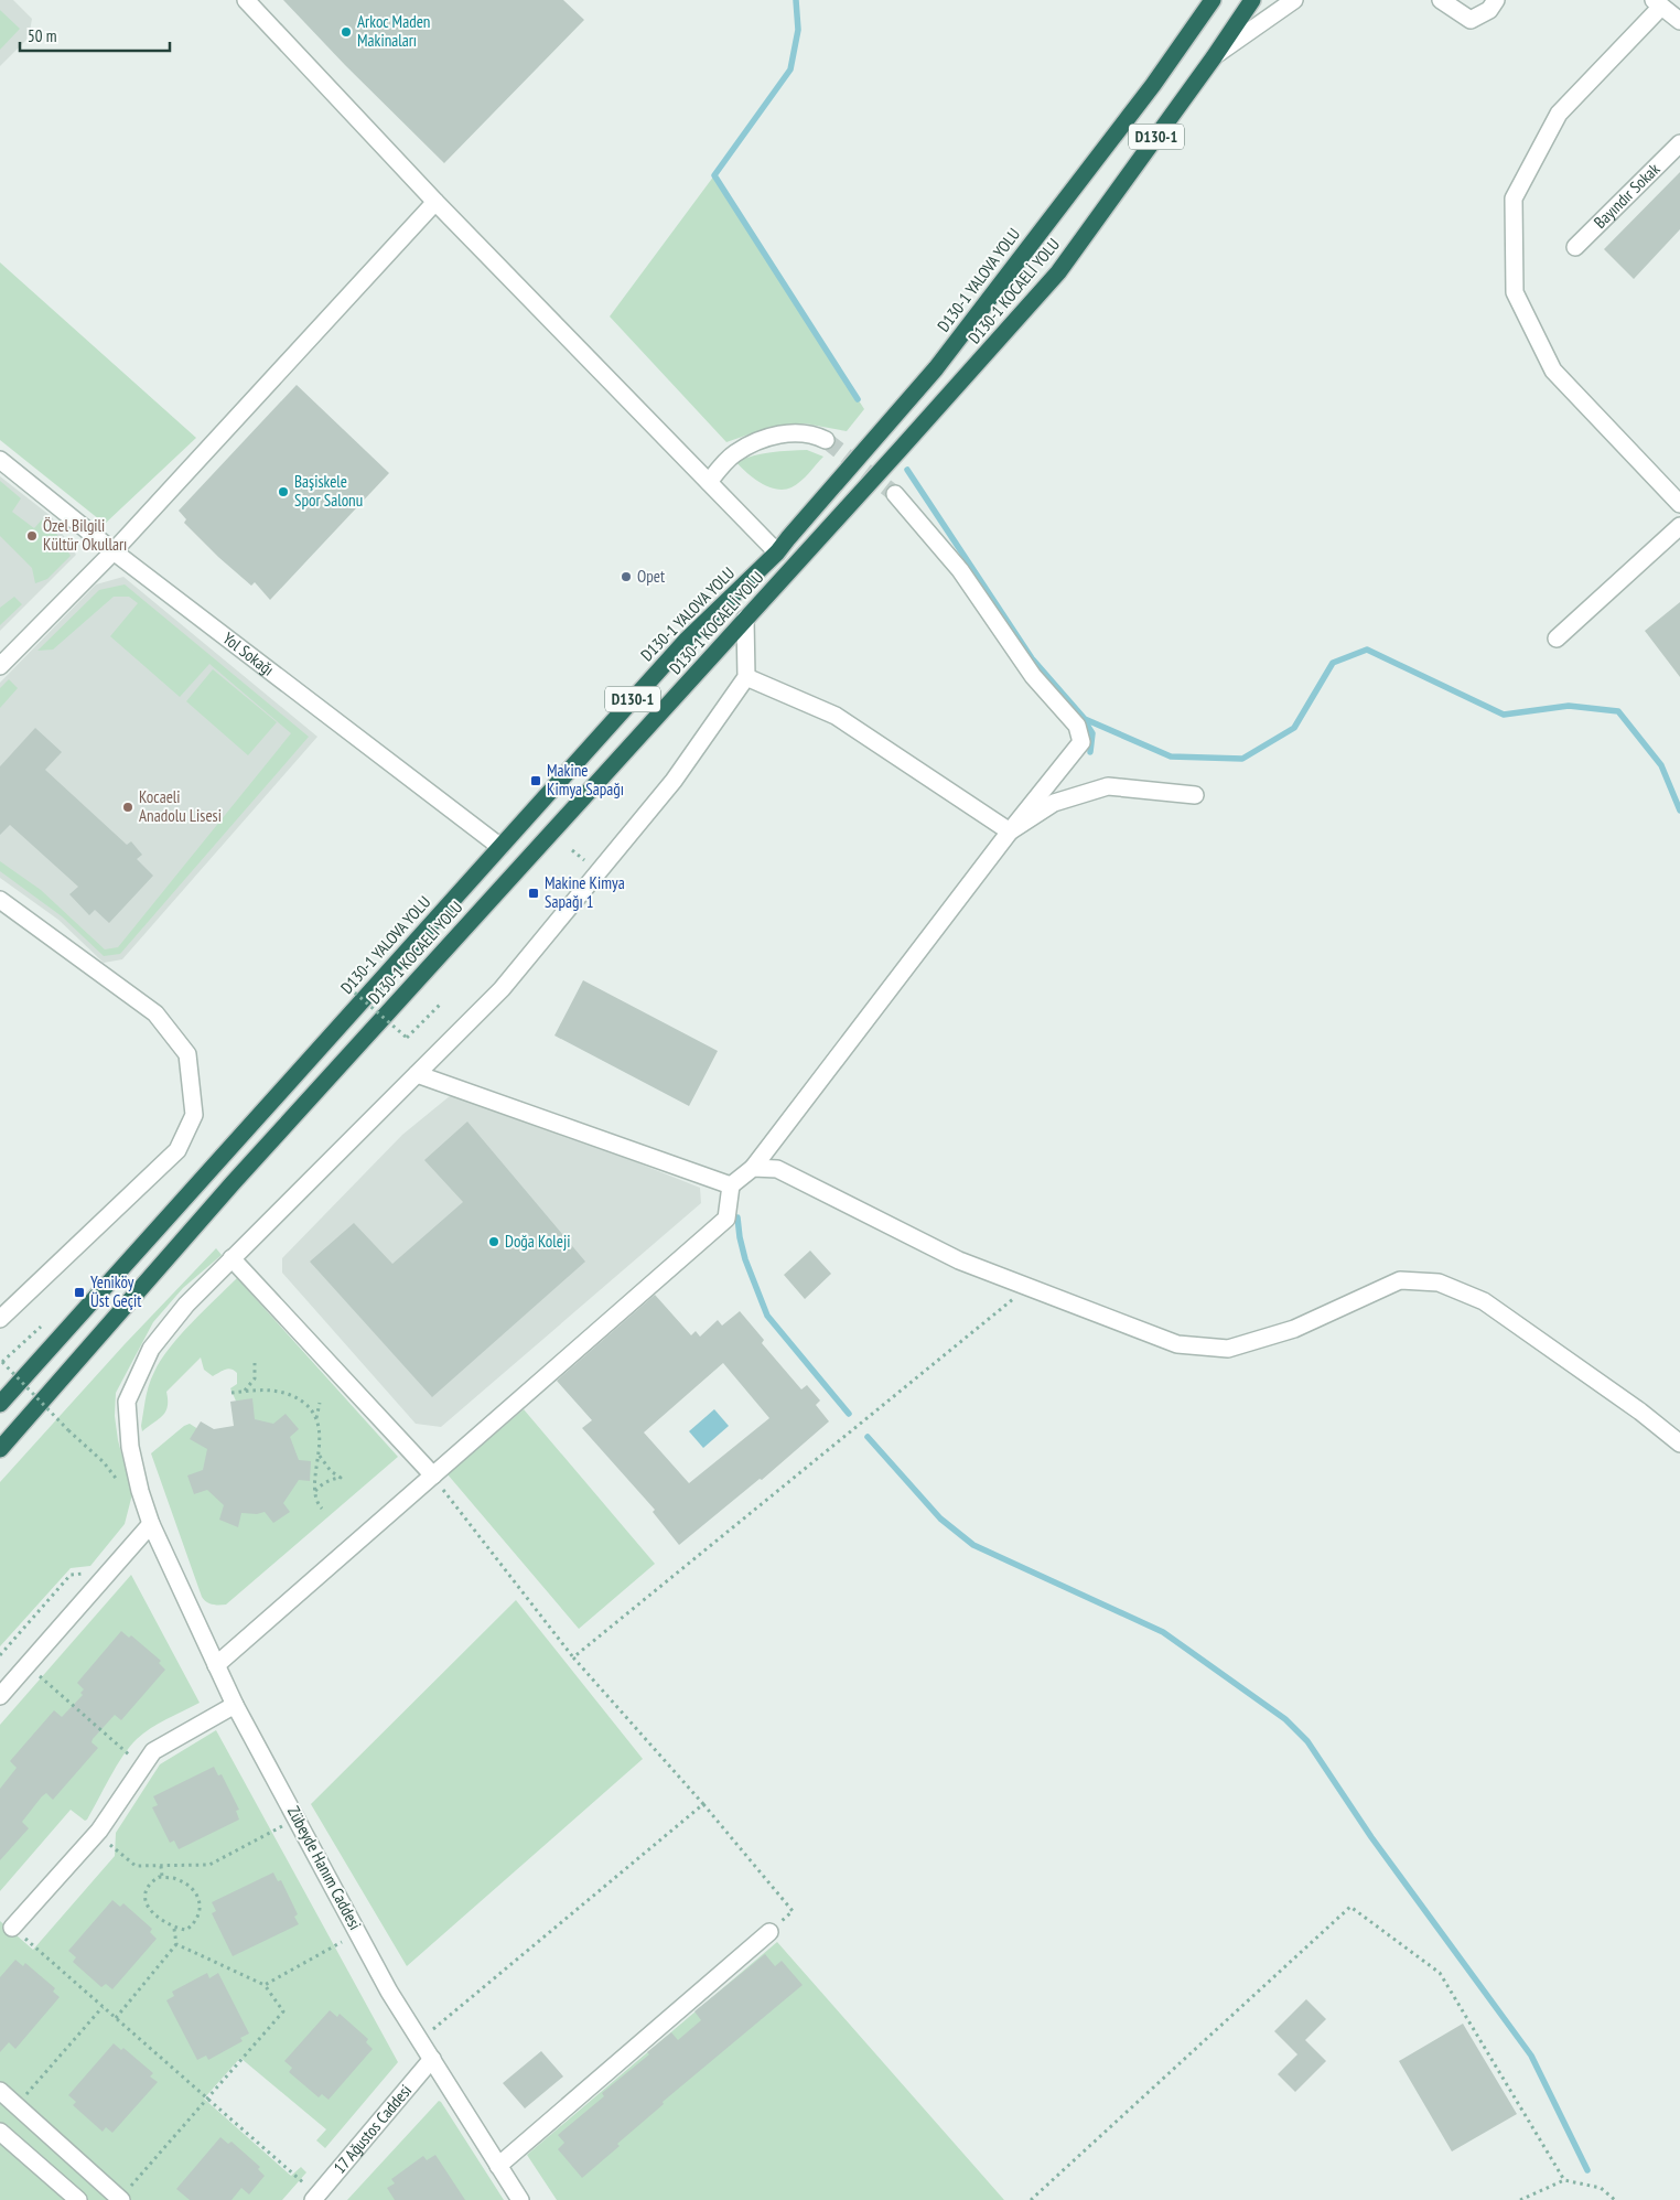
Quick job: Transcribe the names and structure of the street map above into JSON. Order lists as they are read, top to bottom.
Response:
{
  "streets": {
    "highway": ["D130-1", "D130-1 YALOVA YOLU", "D130-1 KOCAELİ YOLU"],
    "street": [
      "Bayındır Sokak",
      "Yol Sokağı",
      "Zübeyde Hanım Caddesi",
      "17 Ağustos Caddesi"
    ]
  },
  "crossings": [
    ["D130-1 YALOVA YOLU", "Yol Sokağı"],
    ["Zübeyde Hanım Caddesi", "17 Ağustos Caddesi"]
  ],
  "places": {
    "other": [
      "Arkoc Maden Makinaları",
      "Başiskele Spor Salonu",
      "Özel Bilgili Kültür Okulları",
      "Opet",
      "Kocaeli Anadolu Lisesi",
      "Doğa Koleji"
    ],
    "transit": ["Makine Kimya Sapağı", "Makine Kimya Sapağı 1", "Yeniköy Üst Geçit"]
  },
  "scale_bar": "50 m"
}
